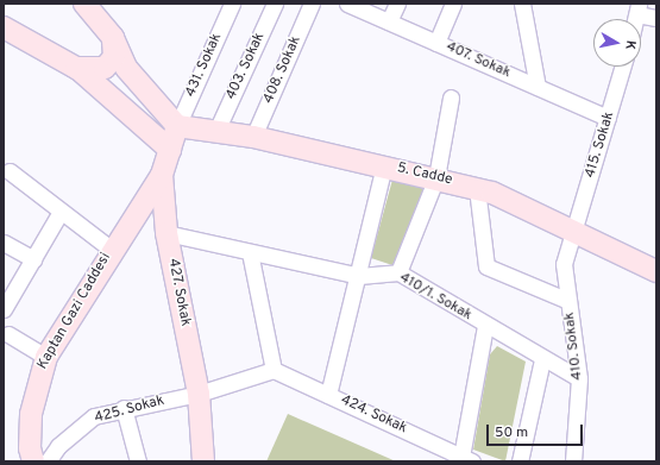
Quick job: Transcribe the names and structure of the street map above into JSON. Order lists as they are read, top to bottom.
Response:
{
  "streets": {
    "main road": ["5. Cadde", "427. Sokak", "Kaptan Gazi Caddesi"],
    "street": [
      "407. Sokak",
      "431. Sokak",
      "403. Sokak",
      "408. Sokak",
      "415. Sokak",
      "410/1. Sokak",
      "410. Sokak",
      "425. Sokak",
      "424. Sokak"
    ]
  },
  "crossings": [
    ["407. Sokak", "415. Sokak"],
    ["431. Sokak", "5. Cadde"],
    ["431. Sokak", "427. Sokak"],
    ["403. Sokak", "5. Cadde"],
    ["408. Sokak", "5. Cadde"],
    ["415. Sokak", "5. Cadde"],
    ["415. Sokak", "410. Sokak"],
    ["5. Cadde", "427. Sokak"],
    ["5. Cadde", "410. Sokak"],
    ["427. Sokak", "410/1. Sokak"],
    ["427. Sokak", "Kaptan Gazi Caddesi"],
    ["427. Sokak", "425. Sokak"],
    ["410/1. Sokak", "410. Sokak"]
  ],
  "scale_bar": "50 m",
  "north": "right"
}
